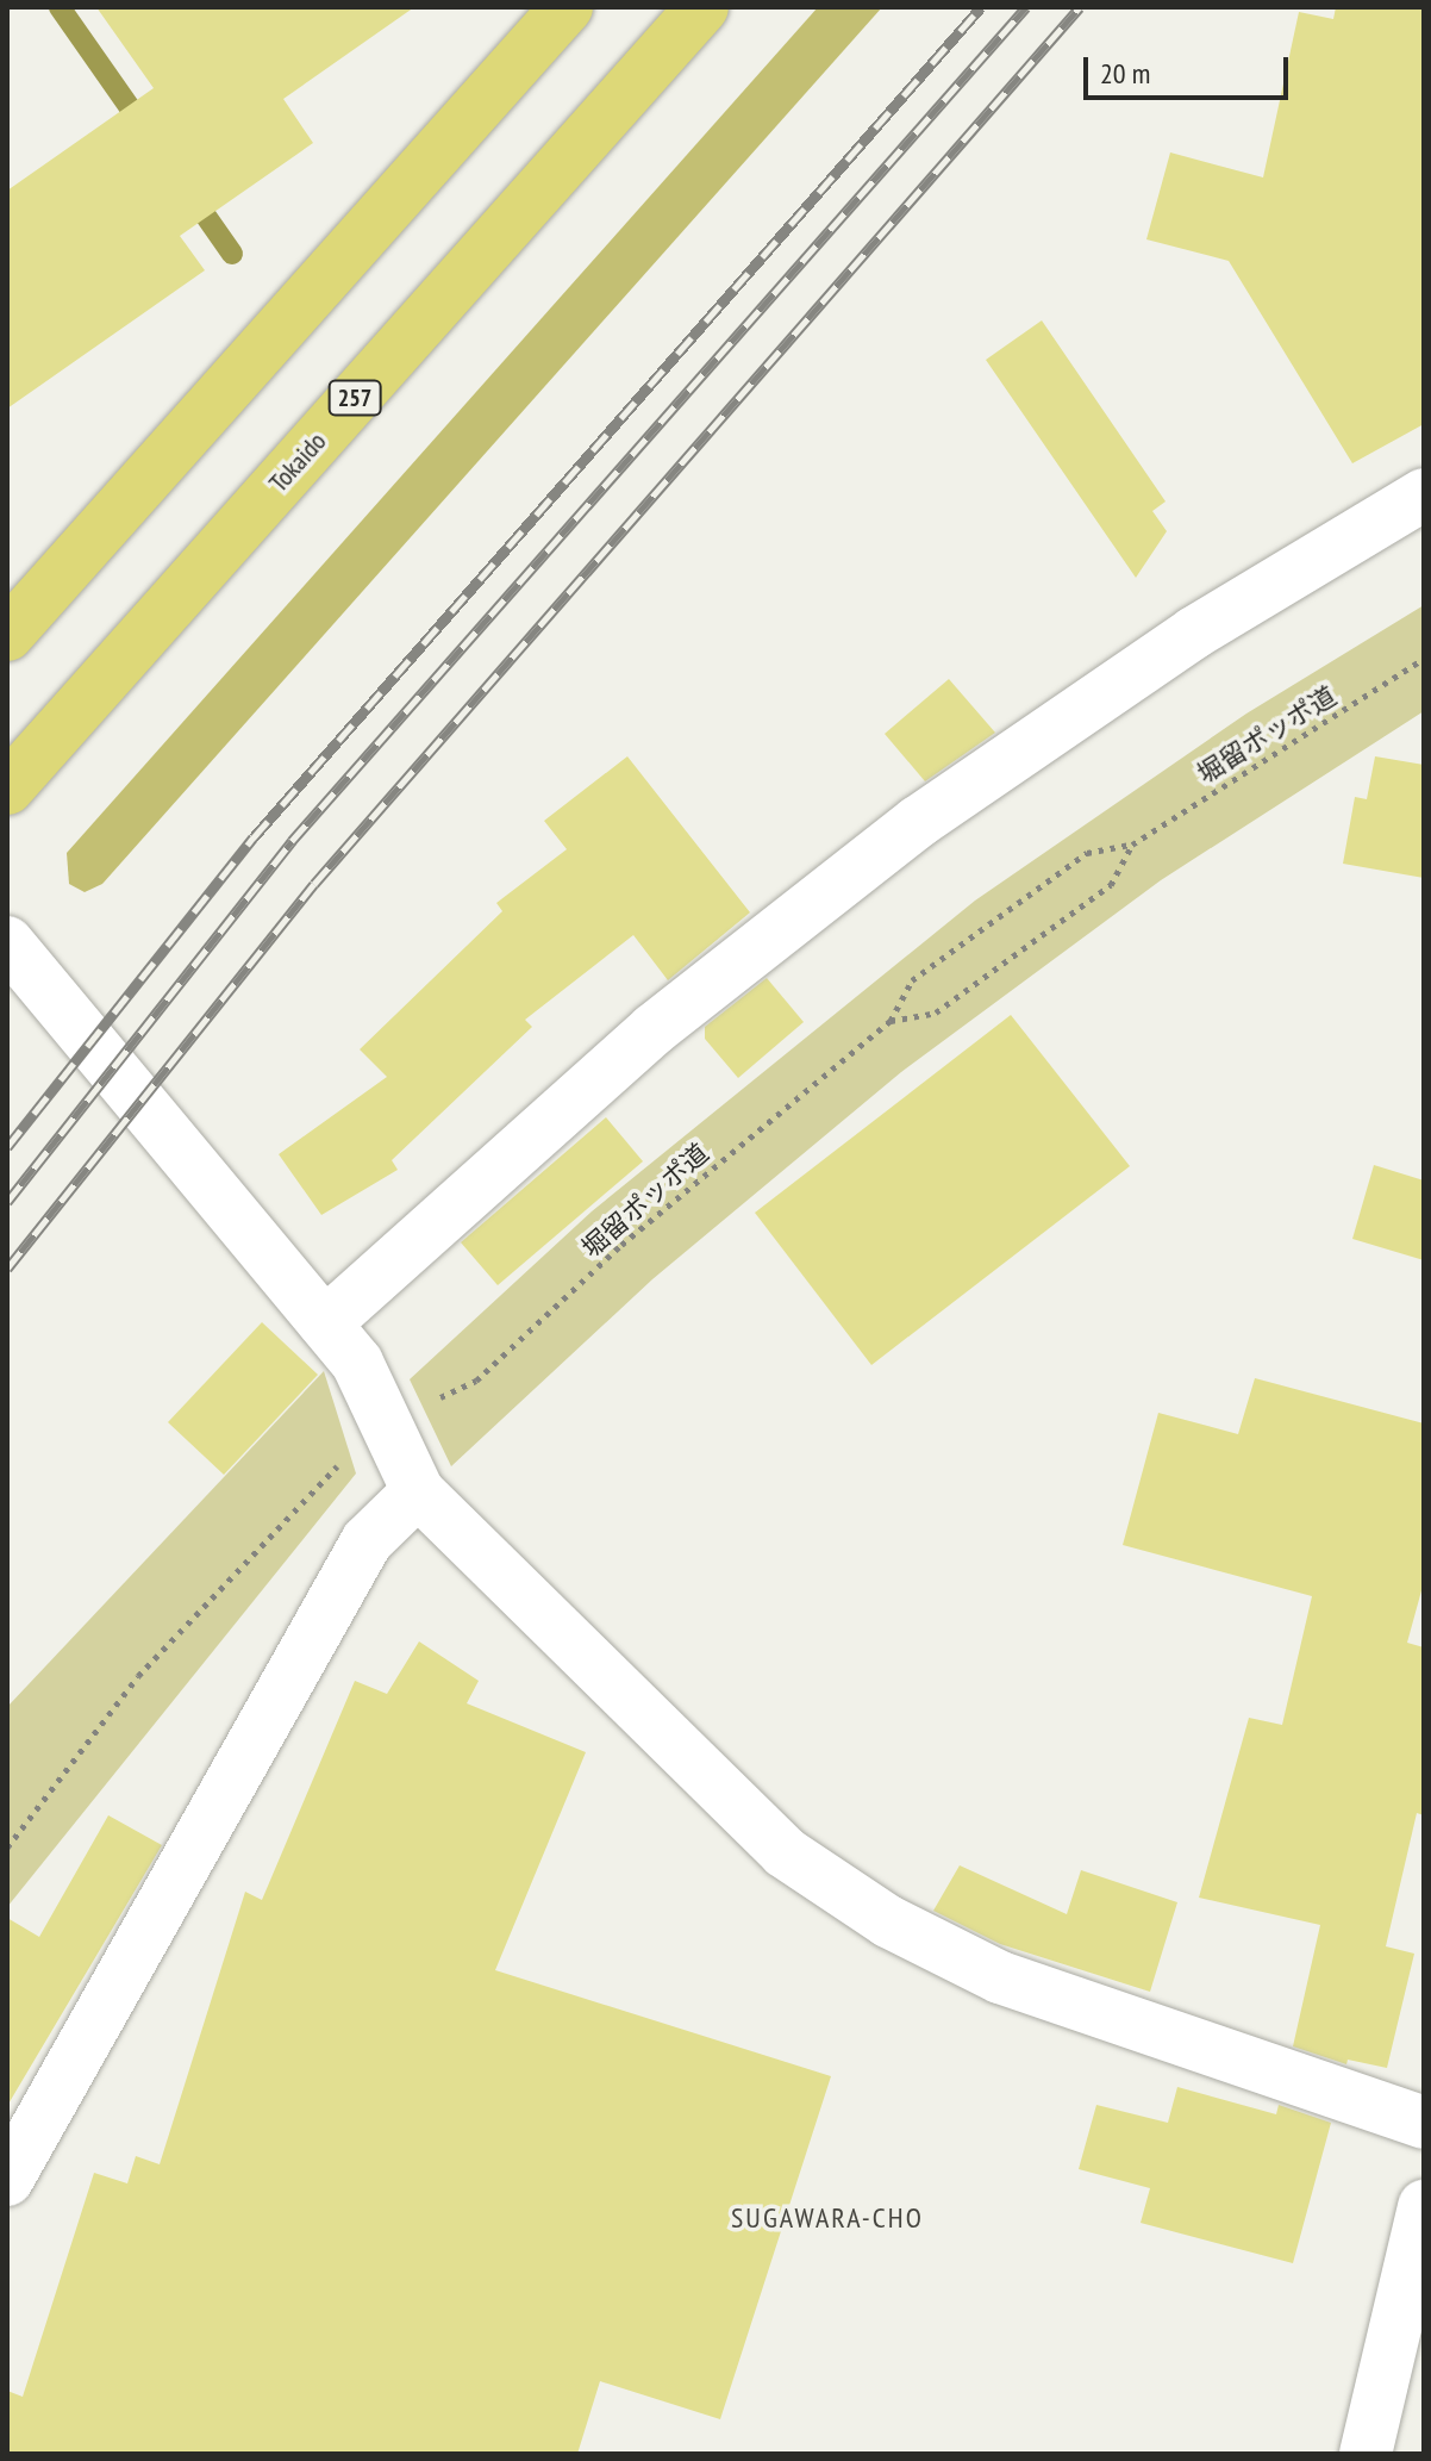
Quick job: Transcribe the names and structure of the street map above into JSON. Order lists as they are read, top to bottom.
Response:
{
  "streets": {
    "highway": ["257", "Tokaido"],
    "path": ["堀留ポッポ道"]
  },
  "districts": ["SUGAWARA-CHO"],
  "scale_bar": "20 m"
}
